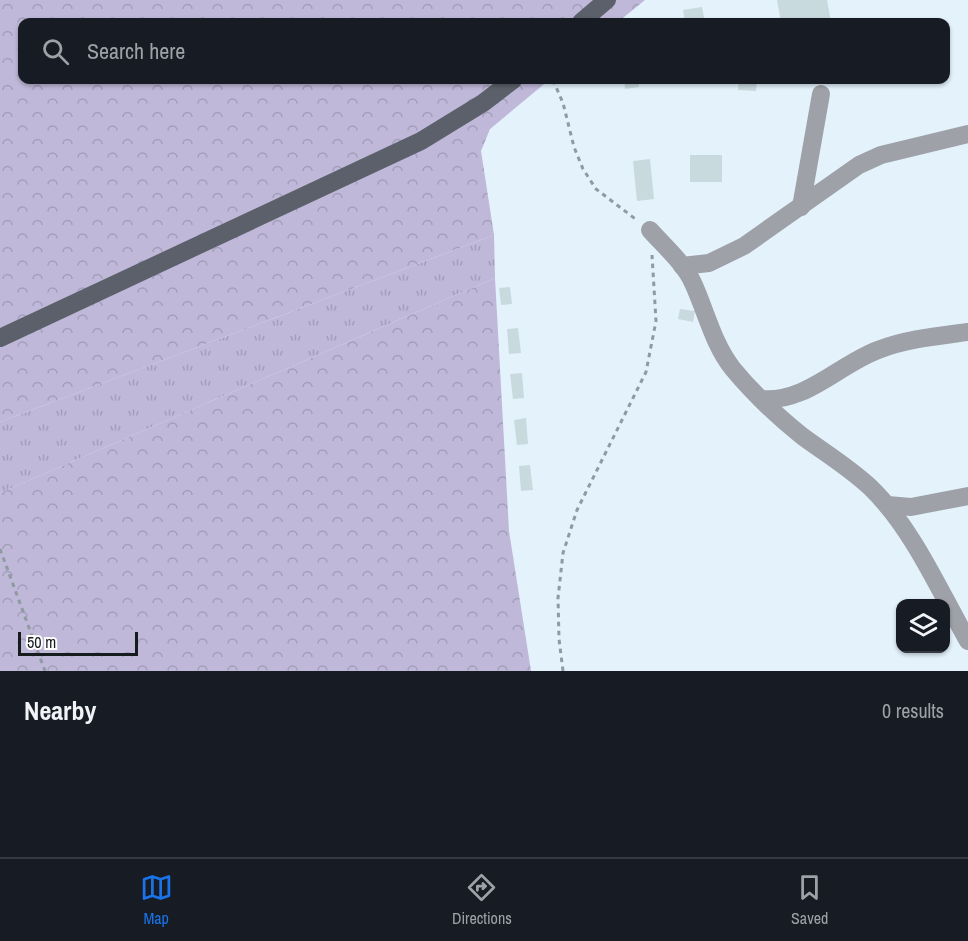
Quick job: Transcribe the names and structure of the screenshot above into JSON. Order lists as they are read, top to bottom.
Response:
{
  "scale_bar": "50 m",
  "page": {
    "search": "Search here",
    "scale": "50 m",
    "heading": ["Nearby", "0 results"],
    "nav": ["Map", "Directions", "Saved"]
  }
}
